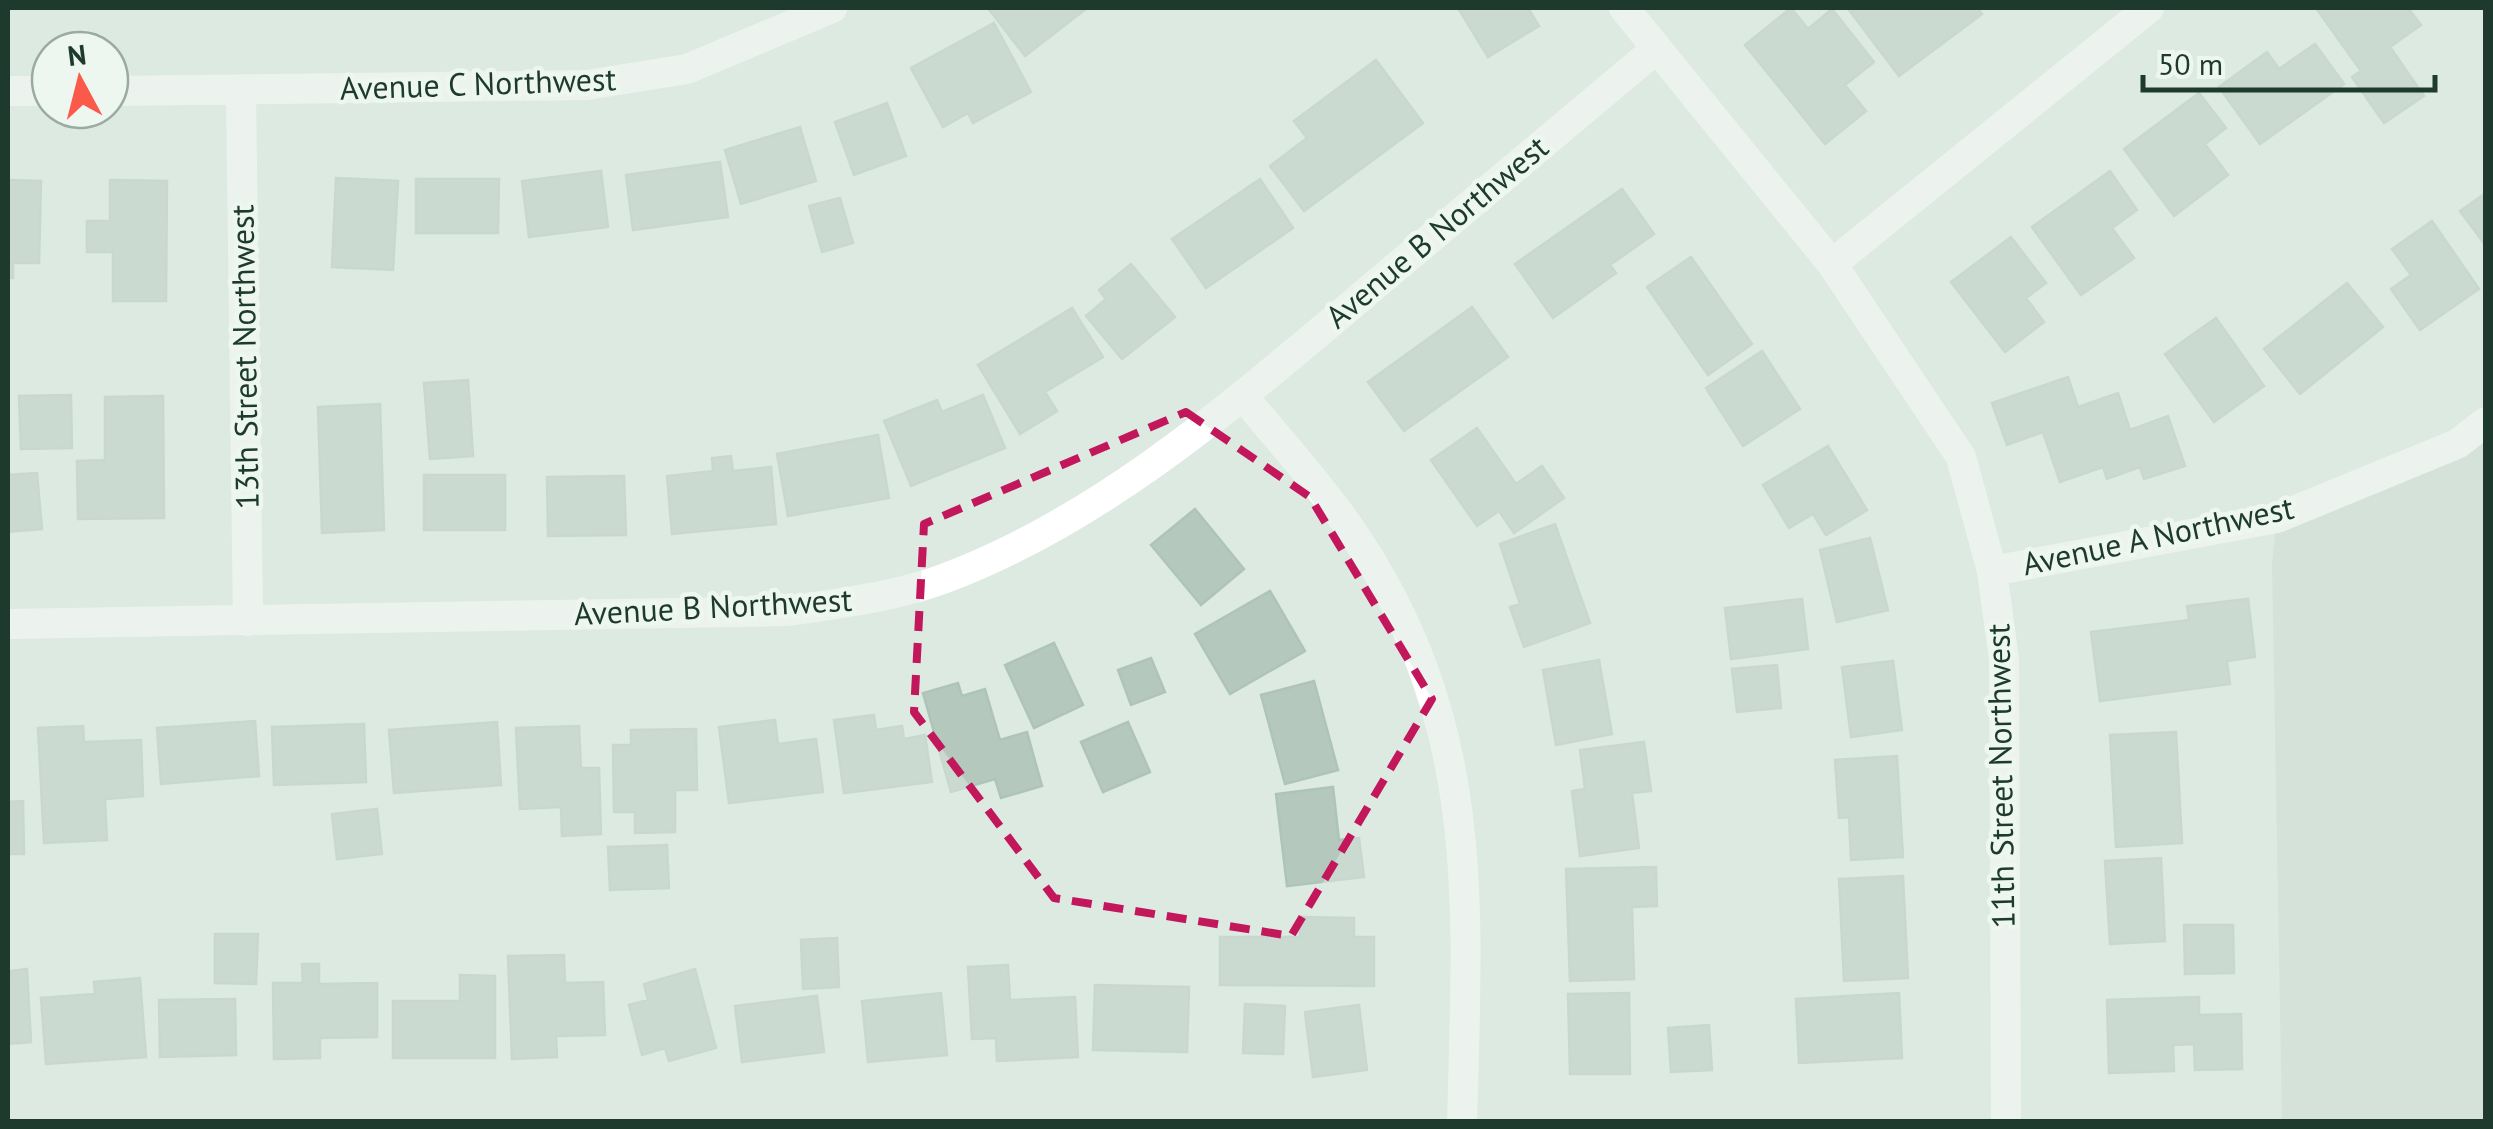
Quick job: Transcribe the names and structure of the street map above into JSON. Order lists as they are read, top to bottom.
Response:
{
  "streets": {
    "street": [
      "Avenue C Northwest",
      "Avenue B Northwest",
      "13th Street Northwest",
      "Avenue A Northwest",
      "11th Street Northwest"
    ]
  },
  "crossings": [
    ["Avenue C Northwest", "13th Street Northwest"],
    ["Avenue B Northwest", "13th Street Northwest"],
    ["Avenue B Northwest", "11th Street Northwest"],
    ["Avenue A Northwest", "11th Street Northwest"]
  ],
  "scale_bar": "50 m",
  "north": "top"
}
